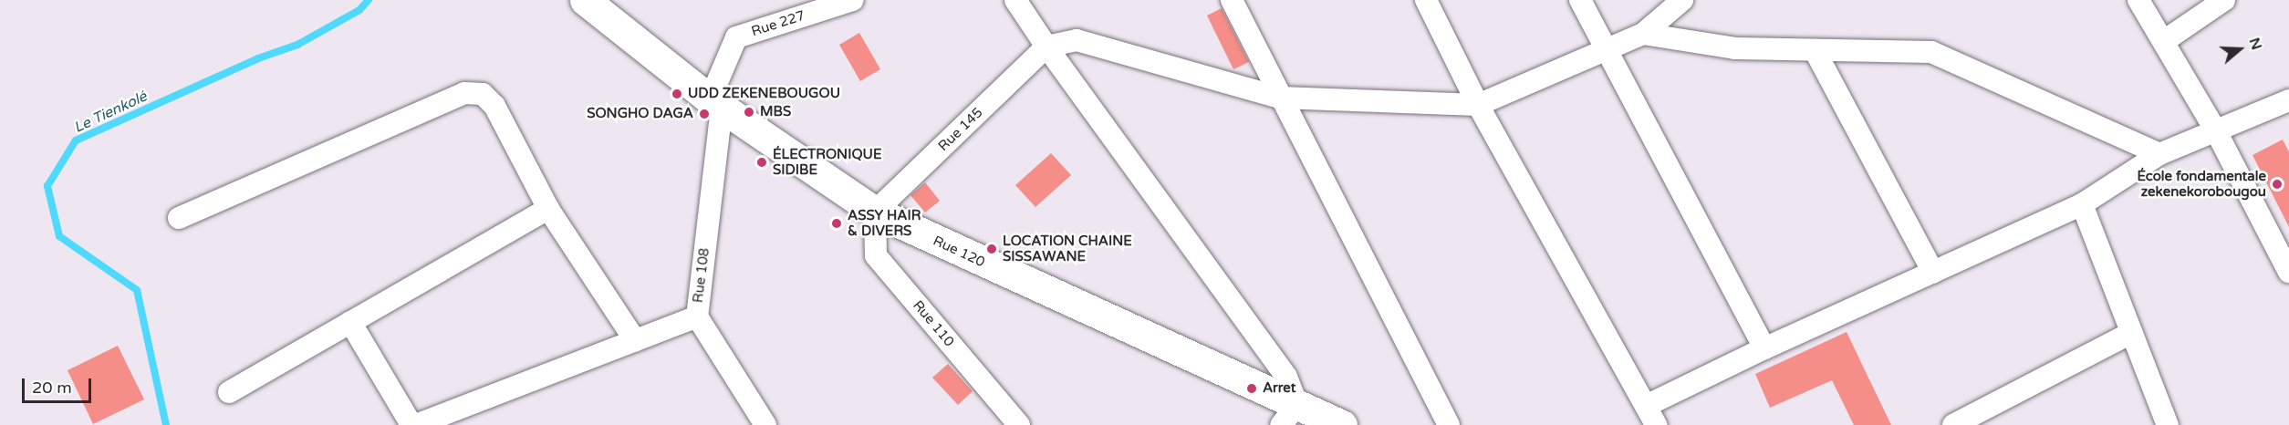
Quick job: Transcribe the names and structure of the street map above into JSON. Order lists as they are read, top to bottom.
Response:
{
  "streets": {
    "main road": ["Rue 120"],
    "street": [
      "Rue 227",
      "Rue 145",
      "Rue 108",
      "Rue 110"
    ]
  },
  "crossings": [
    ["Rue 227", "Rue 120"],
    ["Rue 227", "Rue 108"],
    ["Rue 145", "Rue 120"],
    ["Rue 145", "Rue 110"],
    ["Rue 120", "Rue 108"],
    ["Rue 120", "Rue 110"]
  ],
  "water": ["Le Tienkolé"],
  "places": [
    "UDD ZEKENEBOUGOU",
    "MBS",
    "SONGHO DAGA",
    "ÉLECTRONIQUE SIDIBE",
    "École fondamentale zekenekorobougou",
    "ASSY HAIR & DIVERS",
    "LOCATION CHAINE SISSAWANE",
    "Arret"
  ],
  "scale_bar": "20 m",
  "north": "right"
}
